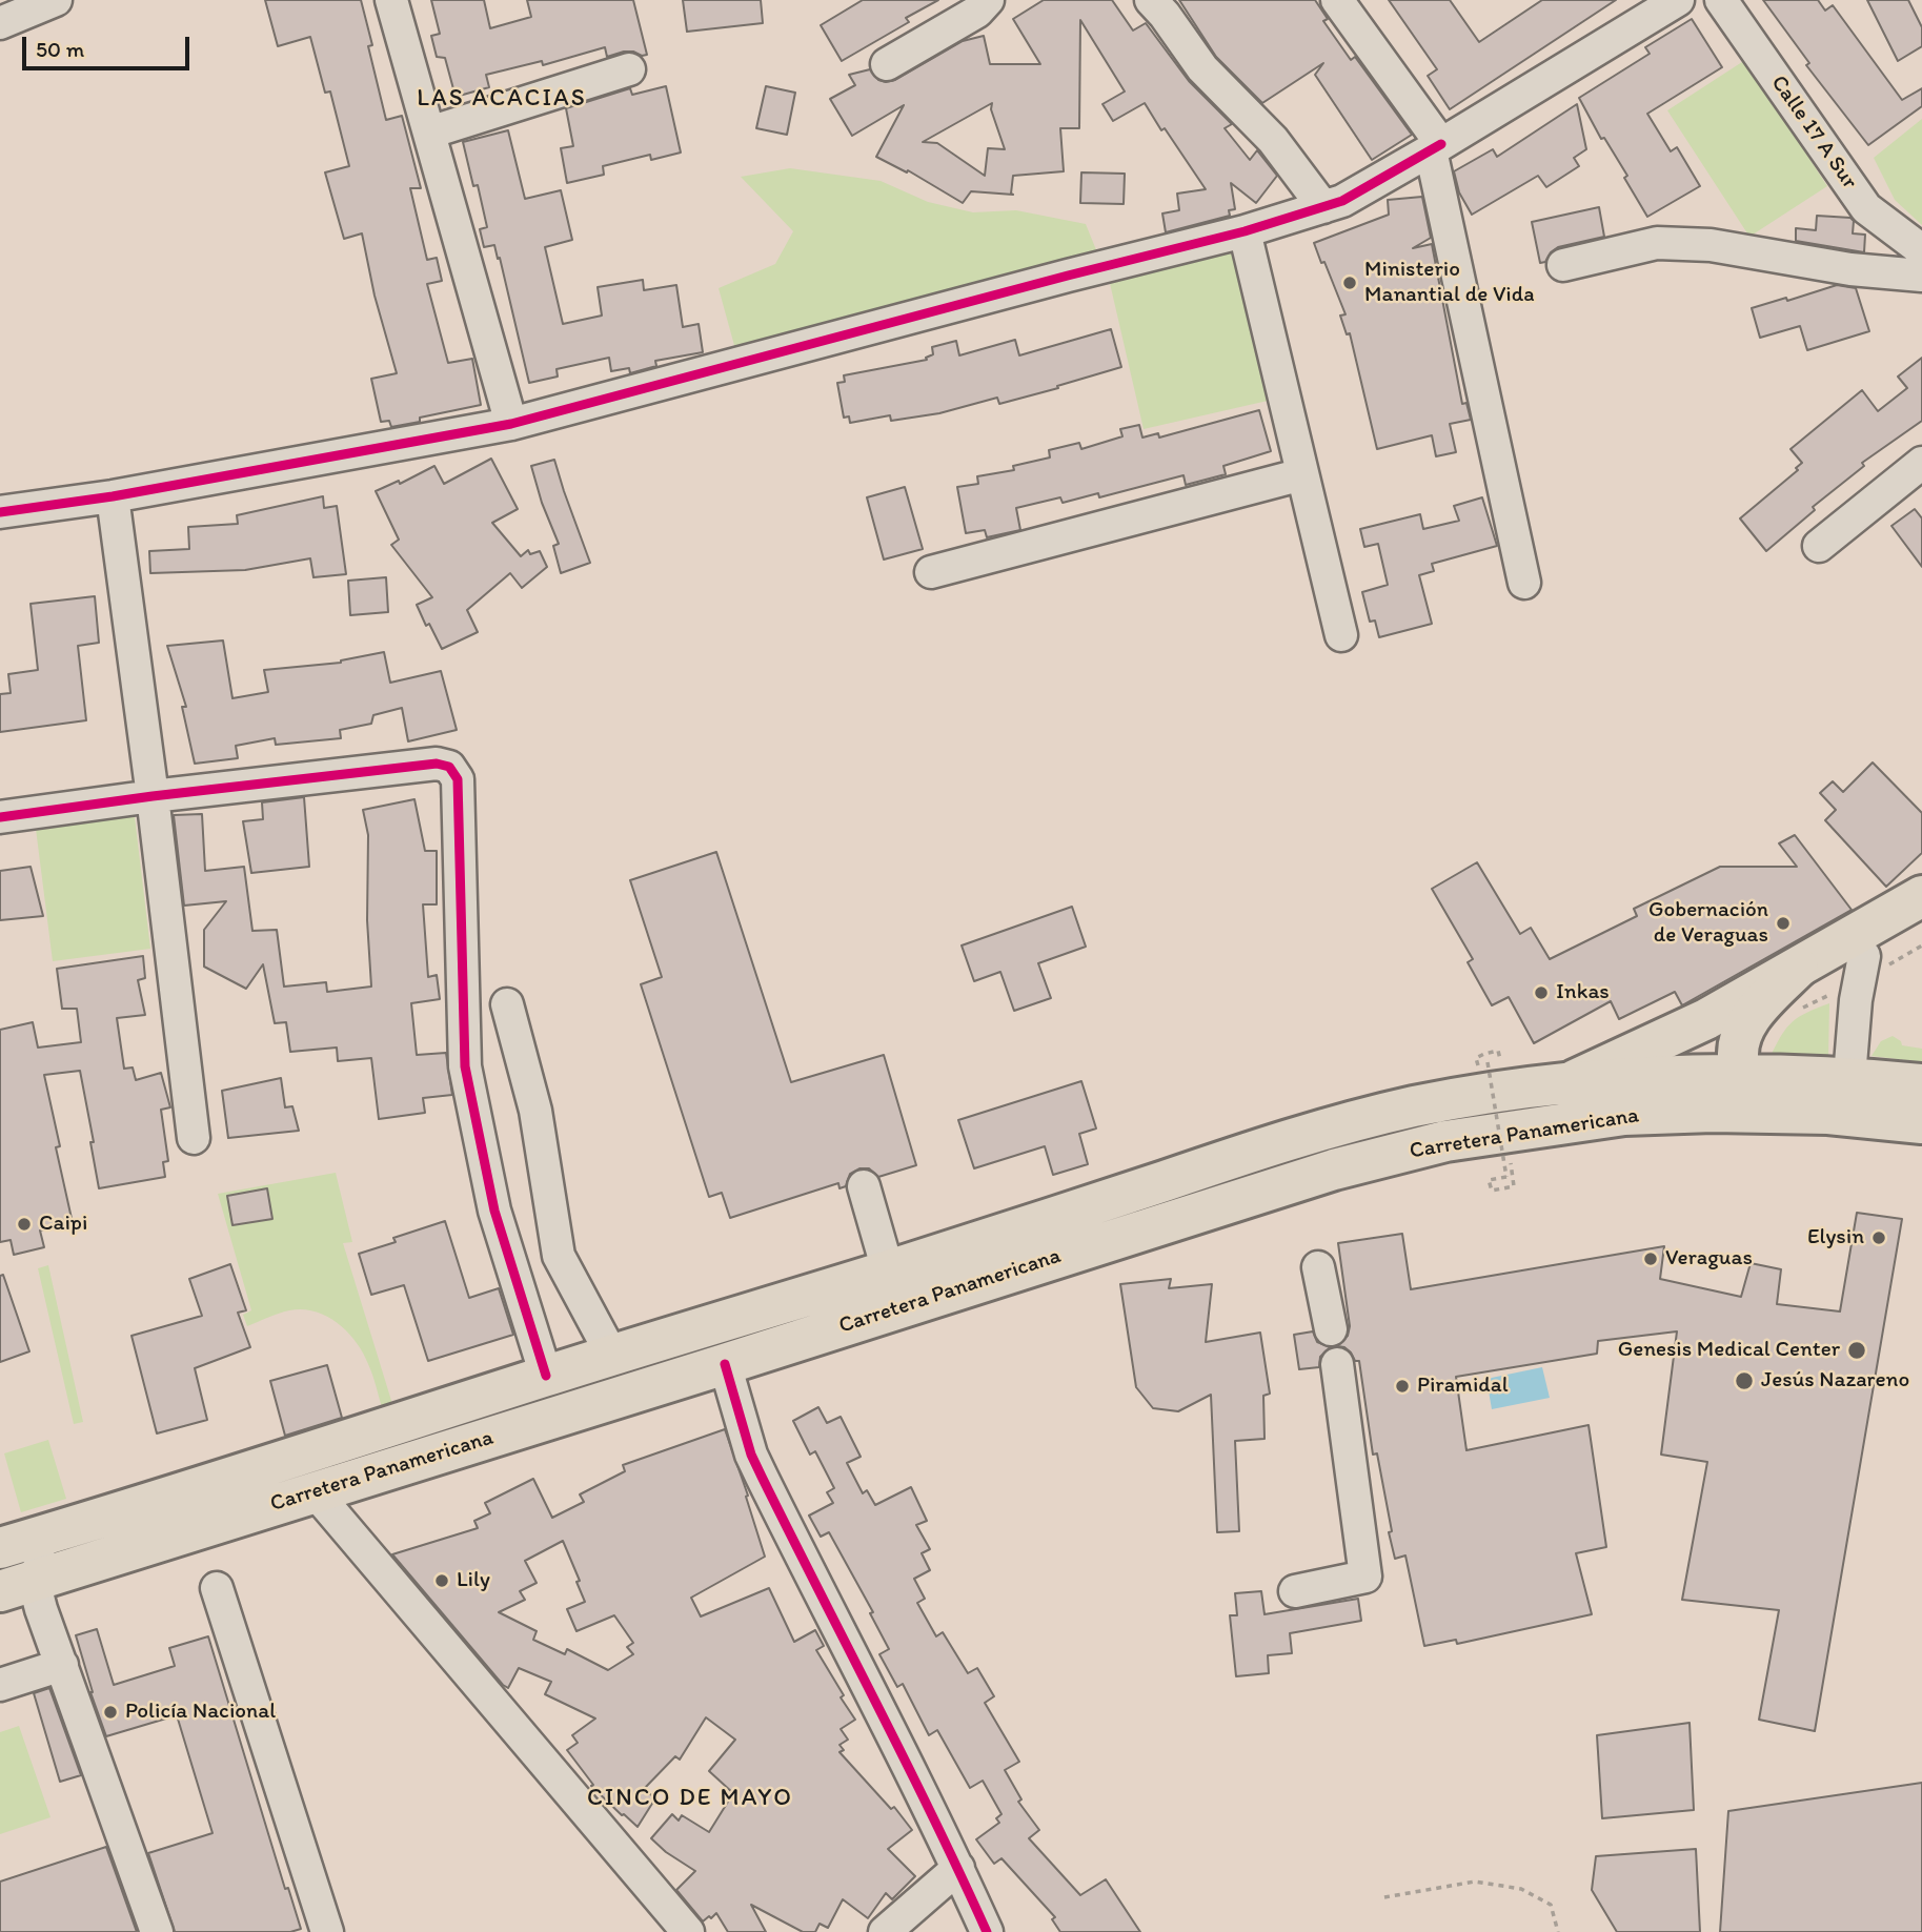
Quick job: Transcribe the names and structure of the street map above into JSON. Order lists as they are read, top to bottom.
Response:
{
  "streets": {
    "main road": ["Carretera Panamericana"],
    "street": ["Calle 17 A Sur"]
  },
  "districts": ["LAS ACACIAS", "CINCO DE MAYO"],
  "places": [
    "Ministerio Manantial de Vida",
    "Gobernación de Veraguas",
    "Inkas",
    "Caipi",
    "Elysin",
    "Veraguas",
    "Genesis Medical Center",
    "Jesús Nazareno",
    "Piramidal",
    "Lily",
    "Policía Nacional"
  ],
  "scale_bar": "50 m"
}
